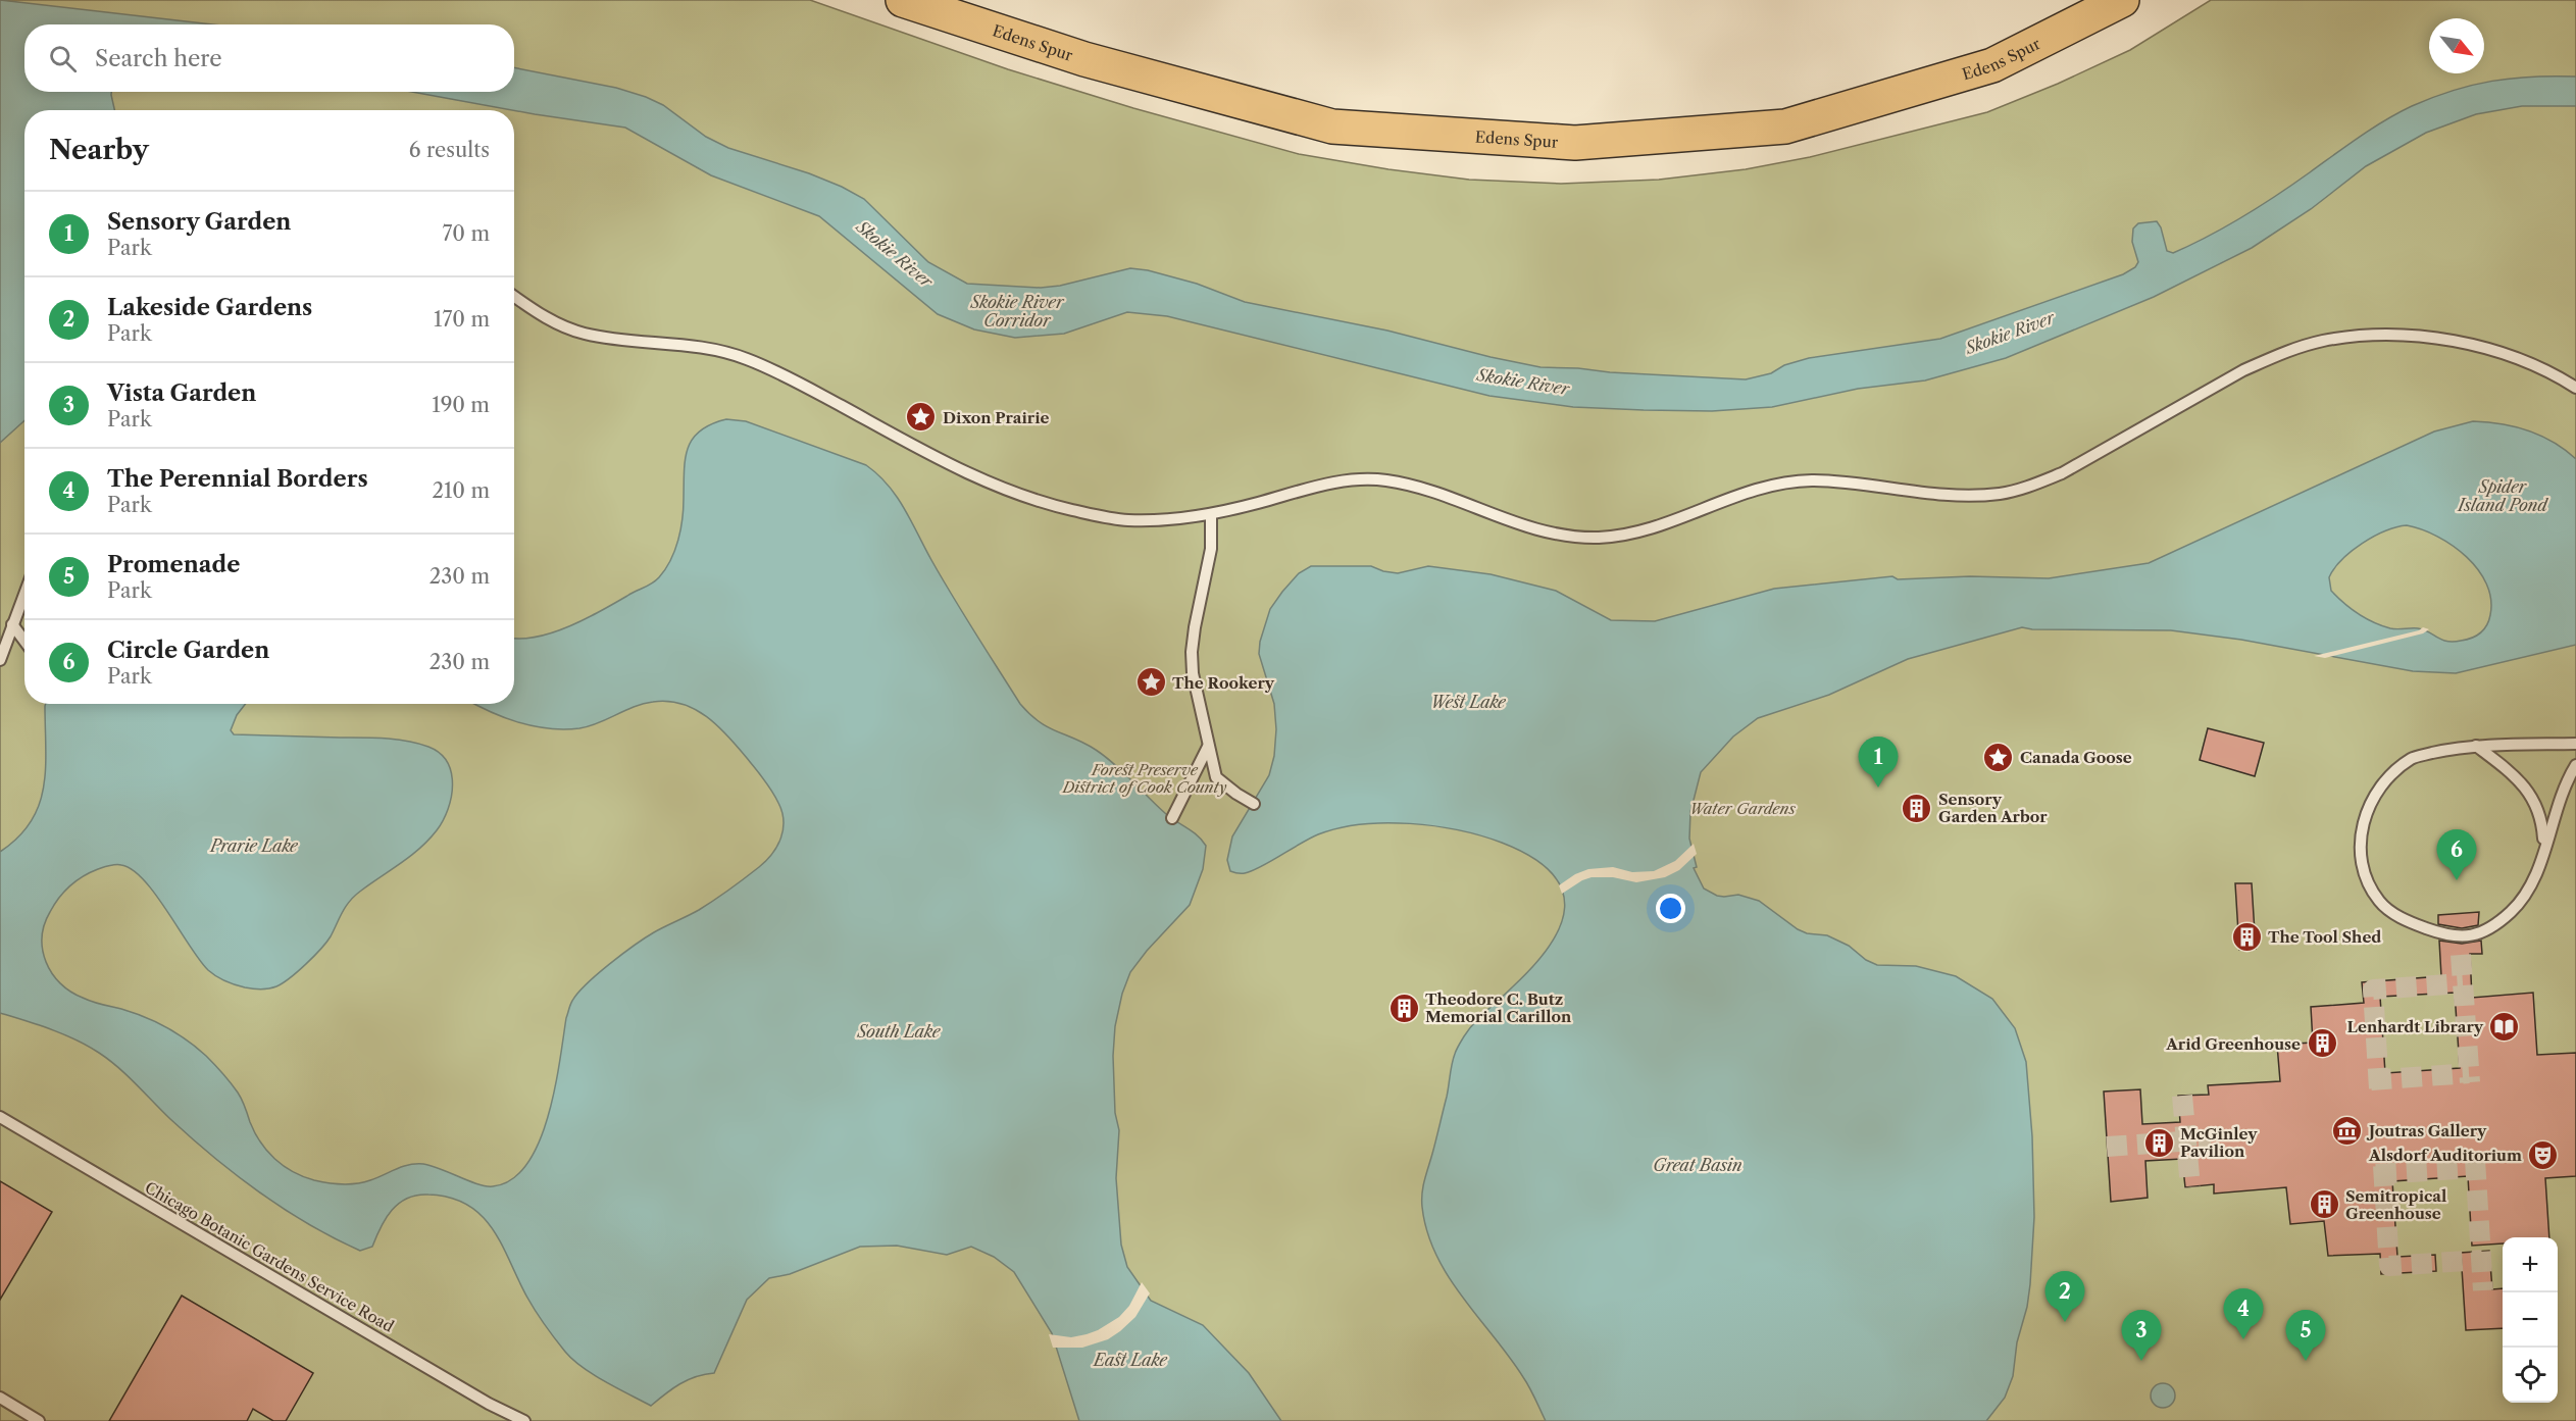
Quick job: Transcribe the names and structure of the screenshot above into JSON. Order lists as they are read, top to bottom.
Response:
{
  "streets": {
    "highway": ["Edens Spur"],
    "lane": ["Chicago Botanic Gardens Service Road"]
  },
  "water": [
    "Skokie River",
    "Skokie River Corridor",
    "Spider Island Pond",
    "West Lake",
    "Prarie Lake",
    "South Lake",
    "Great Basin",
    "East Lake"
  ],
  "parks": ["Forest Preserve District of Cook County", "Water Gardens"],
  "places": {
    "place": ["Dixon Prairie", "The Rookery", "Canada Goose"],
    "building": [
      "Sensory Garden Arbor",
      "The Tool Shed",
      "Theodore C. Butz Memorial Carillon",
      "Arid Greenhouse",
      "McGinley Pavilion",
      "Semitropical Greenhouse"
    ],
    "library": ["Lenhardt Library"],
    "museum": ["Joutras Gallery"],
    "theatre": ["Alsdorf Auditorium"]
  },
  "north": "bottom right",
  "page": {
    "search": "Search here",
    "heading": ["Nearby", "6 results"],
    "list": [
      {
        "mark": "1",
        "name": "Sensory Garden",
        "note": "Park",
        "value": "70 m"
      },
      {
        "mark": "2",
        "name": "Lakeside Gardens",
        "note": "Park",
        "value": "170 m"
      },
      {
        "mark": "3",
        "name": "Vista Garden",
        "note": "Park",
        "value": "190 m"
      },
      {
        "mark": "4",
        "name": "The Perennial Borders",
        "note": "Park",
        "value": "210 m"
      },
      {
        "mark": "5",
        "name": "Promenade",
        "note": "Park",
        "value": "230 m"
      },
      {
        "mark": "6",
        "name": "Circle Garden",
        "note": "Park",
        "value": "230 m"
      }
    ],
    "pins": [
      "1",
      "6",
      "2",
      "4",
      "3",
      "5"
    ],
    "map_buttons": ["+", "−"]
  }
}
